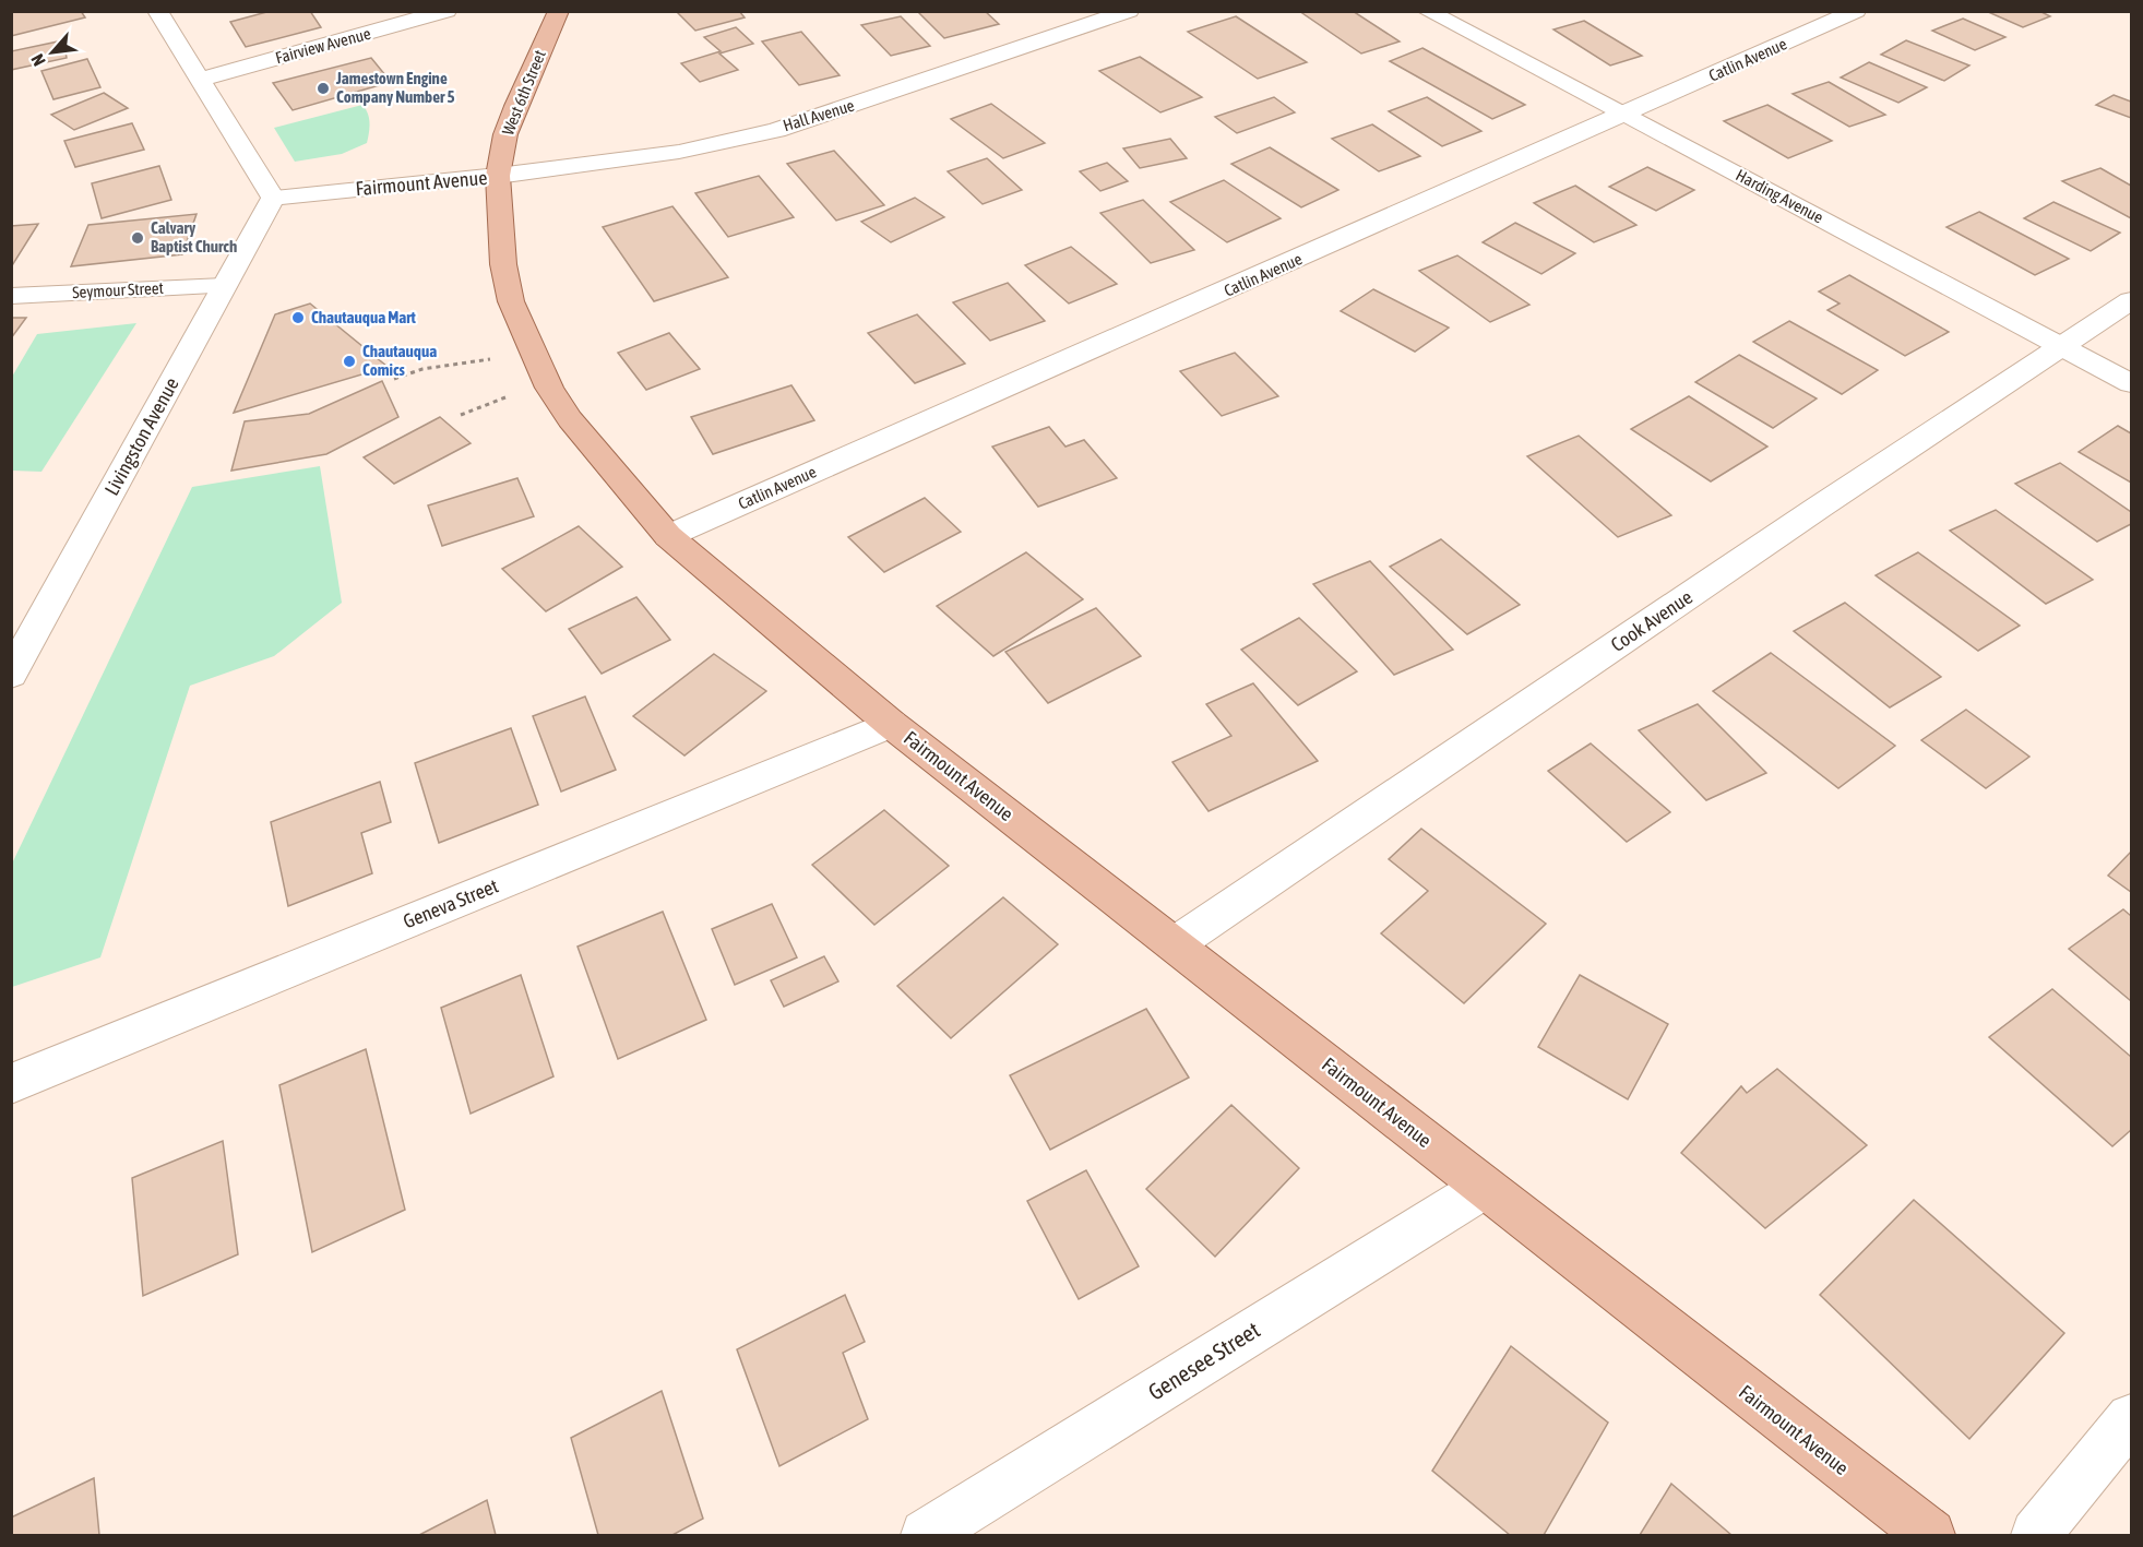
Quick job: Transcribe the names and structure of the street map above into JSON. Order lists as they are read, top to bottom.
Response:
{
  "streets": {
    "main road": ["West 6th Street", "Fairmount Avenue"],
    "street": [
      "Fairview Avenue",
      "Catlin Avenue",
      "Hall Avenue",
      "Harding Avenue",
      "Seymour Street",
      "Livingston Avenue",
      "Cook Avenue",
      "Geneva Street",
      "Genesee Street"
    ]
  },
  "crossings": [
    ["Catlin Avenue", "Fairmount Avenue"],
    ["Catlin Avenue", "Harding Avenue"],
    ["West 6th Street", "Hall Avenue"],
    ["West 6th Street", "Fairmount Avenue"],
    ["Hall Avenue", "Fairmount Avenue"],
    ["Fairmount Avenue", "Livingston Avenue"],
    ["Fairmount Avenue", "Cook Avenue"],
    ["Fairmount Avenue", "Geneva Street"],
    ["Fairmount Avenue", "Genesee Street"],
    ["Harding Avenue", "Cook Avenue"],
    ["Seymour Street", "Livingston Avenue"]
  ],
  "places": [
    "Jamestown Engine Company Number 5",
    "Calvary Baptist Church",
    "Chautauqua Mart",
    "Chautauqua Comics"
  ],
  "north": "bottom left"
}
